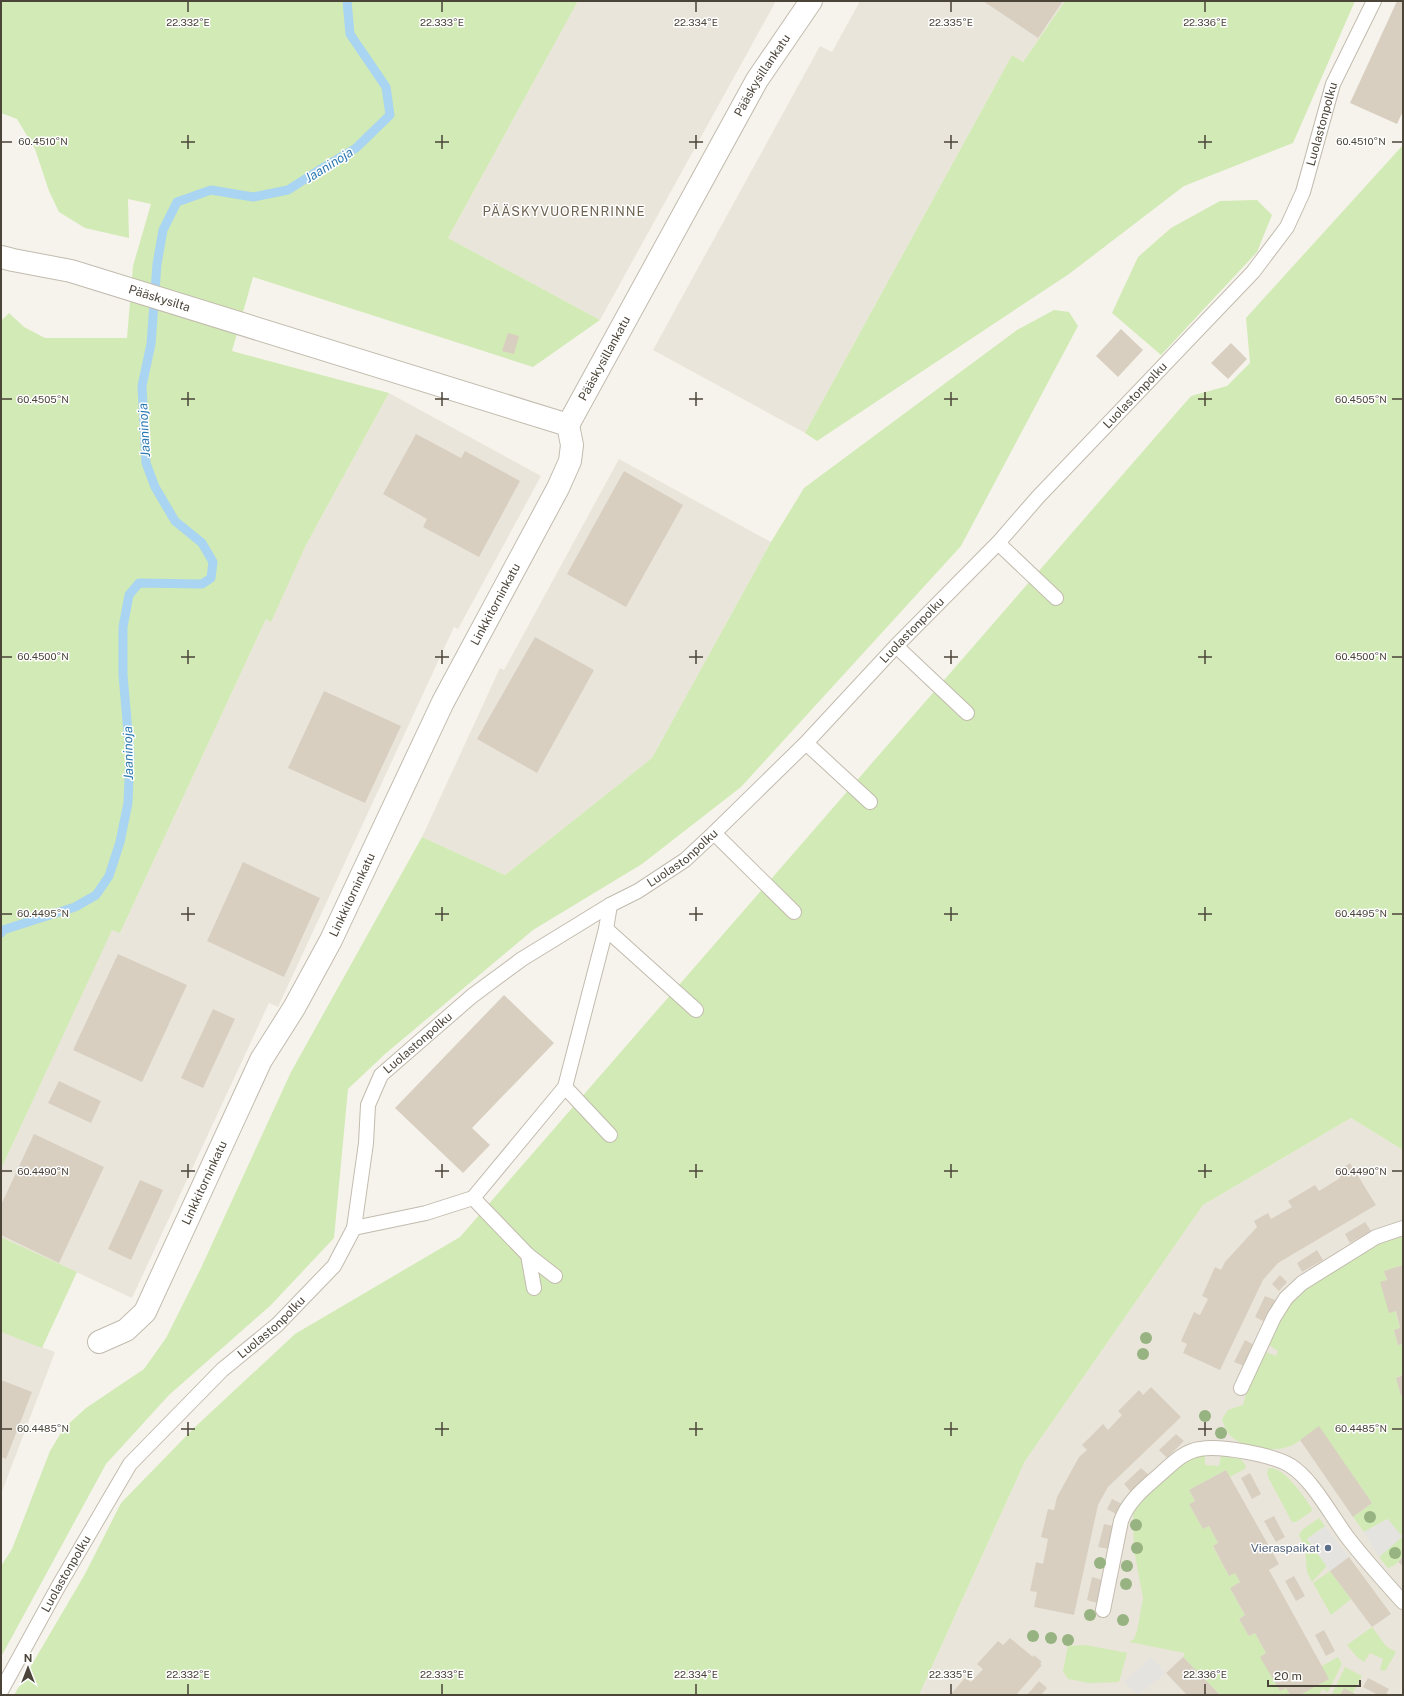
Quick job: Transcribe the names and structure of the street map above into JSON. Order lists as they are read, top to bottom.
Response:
{
  "streets": {
    "street": ["Pääskysillankatu", "Pääskysilta", "Linkkitorninkatu"],
    "lane": ["Luolastonpolku"]
  },
  "crossings": [
    ["Pääskysillankatu", "Pääskysilta"],
    ["Pääskysillankatu", "Linkkitorninkatu"],
    ["Pääskysilta", "Linkkitorninkatu"]
  ],
  "districts": ["PÄÄSKYVUORENRINNE"],
  "water": ["Jaaninoja"],
  "places": ["Vieraspaikat"],
  "scale_bar": "20 m",
  "north": "top",
  "coordinates": [
    "22.332°E",
    "22.333°E",
    "22.334°E",
    "22.335°E",
    "22.336°E",
    "60.4510°N",
    "60.4505°N",
    "60.4500°N",
    "60.4495°N",
    "60.4490°N",
    "60.4485°N"
  ]
}
